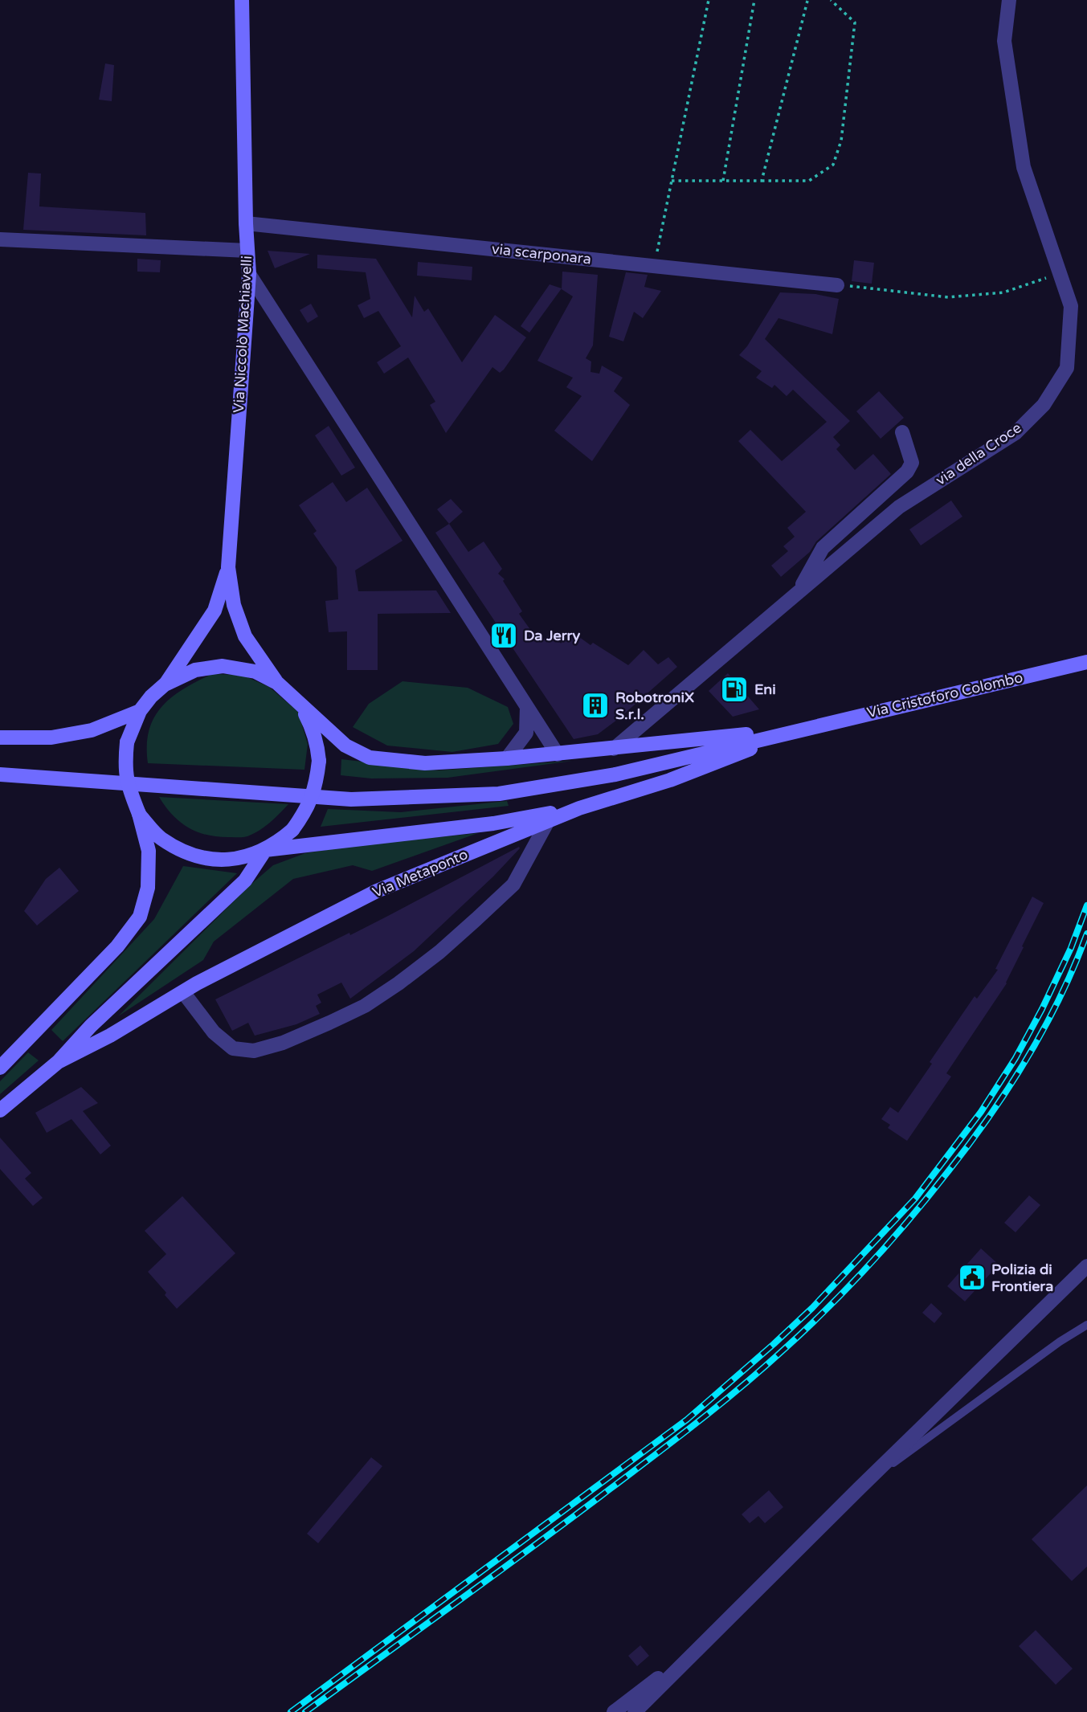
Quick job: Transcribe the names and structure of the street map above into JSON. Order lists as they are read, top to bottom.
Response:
{
  "streets": {
    "main road": ["Via Niccolò Machiavelli", "Via Cristoforo Colombo", "Via Metaponto"],
    "street": ["via scarponara", "via della Croce"]
  },
  "crossings": [
    ["via scarponara", "Via Niccolò Machiavelli"],
    ["Via Cristoforo Colombo", "Via Metaponto"]
  ],
  "places": {
    "restaurant": ["Da Jerry"],
    "fuel station": ["Eni"],
    "building": ["RobotroniX S.r.l."],
    "public building": ["Polizia di Frontiera"]
  }
}
